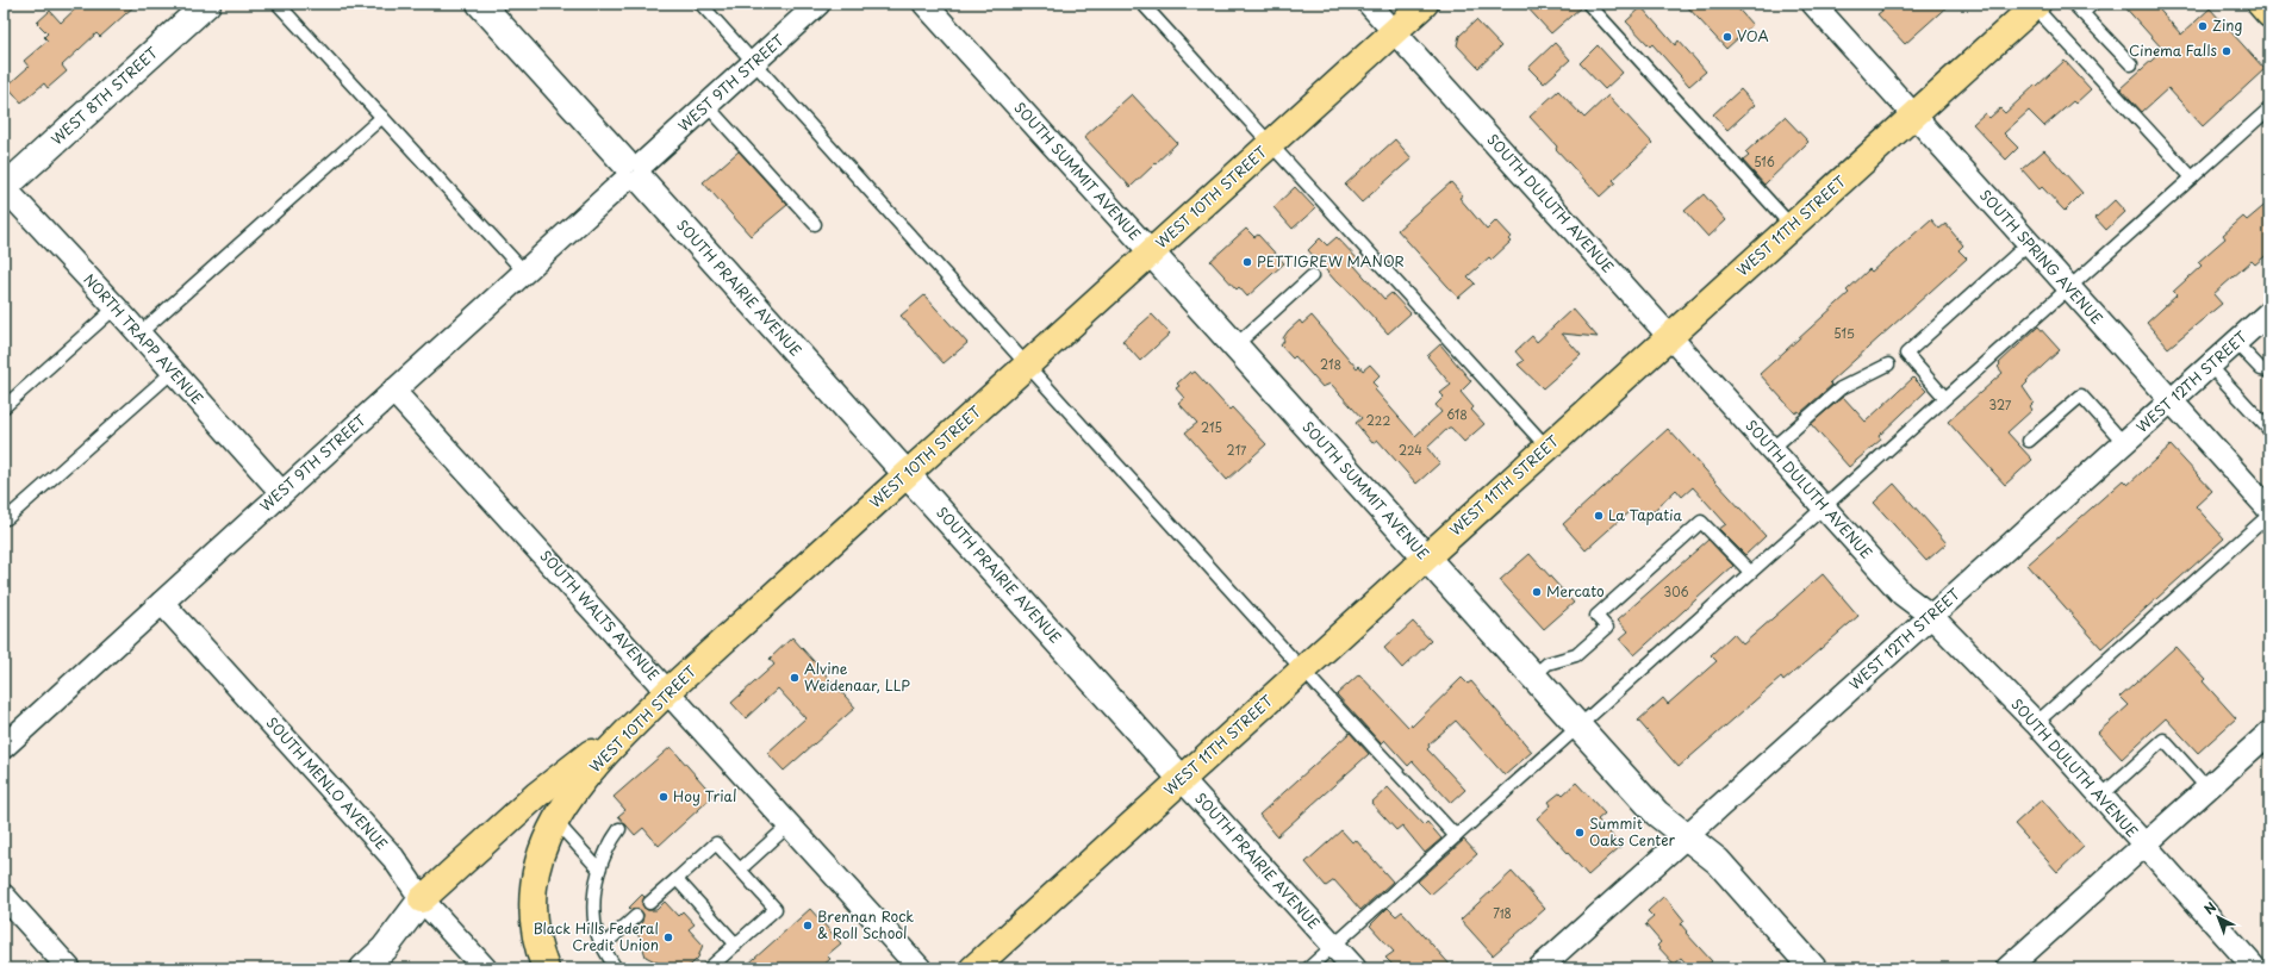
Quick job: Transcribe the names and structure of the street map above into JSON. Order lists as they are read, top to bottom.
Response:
{
  "streets": {
    "main road": ["WEST 10TH STREET", "WEST 11TH STREET"],
    "street": [
      "WEST 9TH STREET",
      "WEST 8TH STREET",
      "SOUTH SUMMIT AVENUE",
      "SOUTH DULUTH AVENUE",
      "SOUTH SPRING AVENUE",
      "SOUTH PRAIRIE AVENUE",
      "NORTH TRAPP AVENUE",
      "WEST 12TH STREET",
      "SOUTH WALTS AVENUE",
      "SOUTH MENLO AVENUE"
    ]
  },
  "crossings": [
    ["WEST 9TH STREET", "SOUTH PRAIRIE AVENUE"],
    ["WEST 9TH STREET", "NORTH TRAPP AVENUE"],
    ["WEST 9TH STREET", "SOUTH WALTS AVENUE"],
    ["WEST 9TH STREET", "SOUTH MENLO AVENUE"],
    ["WEST 8TH STREET", "NORTH TRAPP AVENUE"],
    ["SOUTH SUMMIT AVENUE", "WEST 10TH STREET"],
    ["SOUTH SUMMIT AVENUE", "WEST 11TH STREET"],
    ["SOUTH SUMMIT AVENUE", "WEST 12TH STREET"],
    ["WEST 10TH STREET", "SOUTH DULUTH AVENUE"],
    ["WEST 10TH STREET", "SOUTH PRAIRIE AVENUE"],
    ["WEST 10TH STREET", "SOUTH WALTS AVENUE"],
    ["SOUTH DULUTH AVENUE", "WEST 11TH STREET"],
    ["SOUTH DULUTH AVENUE", "WEST 12TH STREET"],
    ["WEST 11TH STREET", "SOUTH SPRING AVENUE"],
    ["WEST 11TH STREET", "SOUTH PRAIRIE AVENUE"],
    ["SOUTH SPRING AVENUE", "WEST 12TH STREET"]
  ],
  "places": [
    "Zing",
    "VOA",
    "Cinema Falls",
    "PETTIGREW MANOR",
    "La Tapatia",
    "Mercato",
    "Alvine Weidenaar, LLP",
    "Hoy Trial",
    "Summit Oaks Center",
    "Brennan Rock & Roll School",
    "Black Hills Federal Credit Union"
  ],
  "house_numbers": [
    "516",
    "515",
    "218",
    "327",
    "618",
    "222",
    "215",
    "217",
    "224",
    "306",
    "718"
  ],
  "north": "top left"
}
